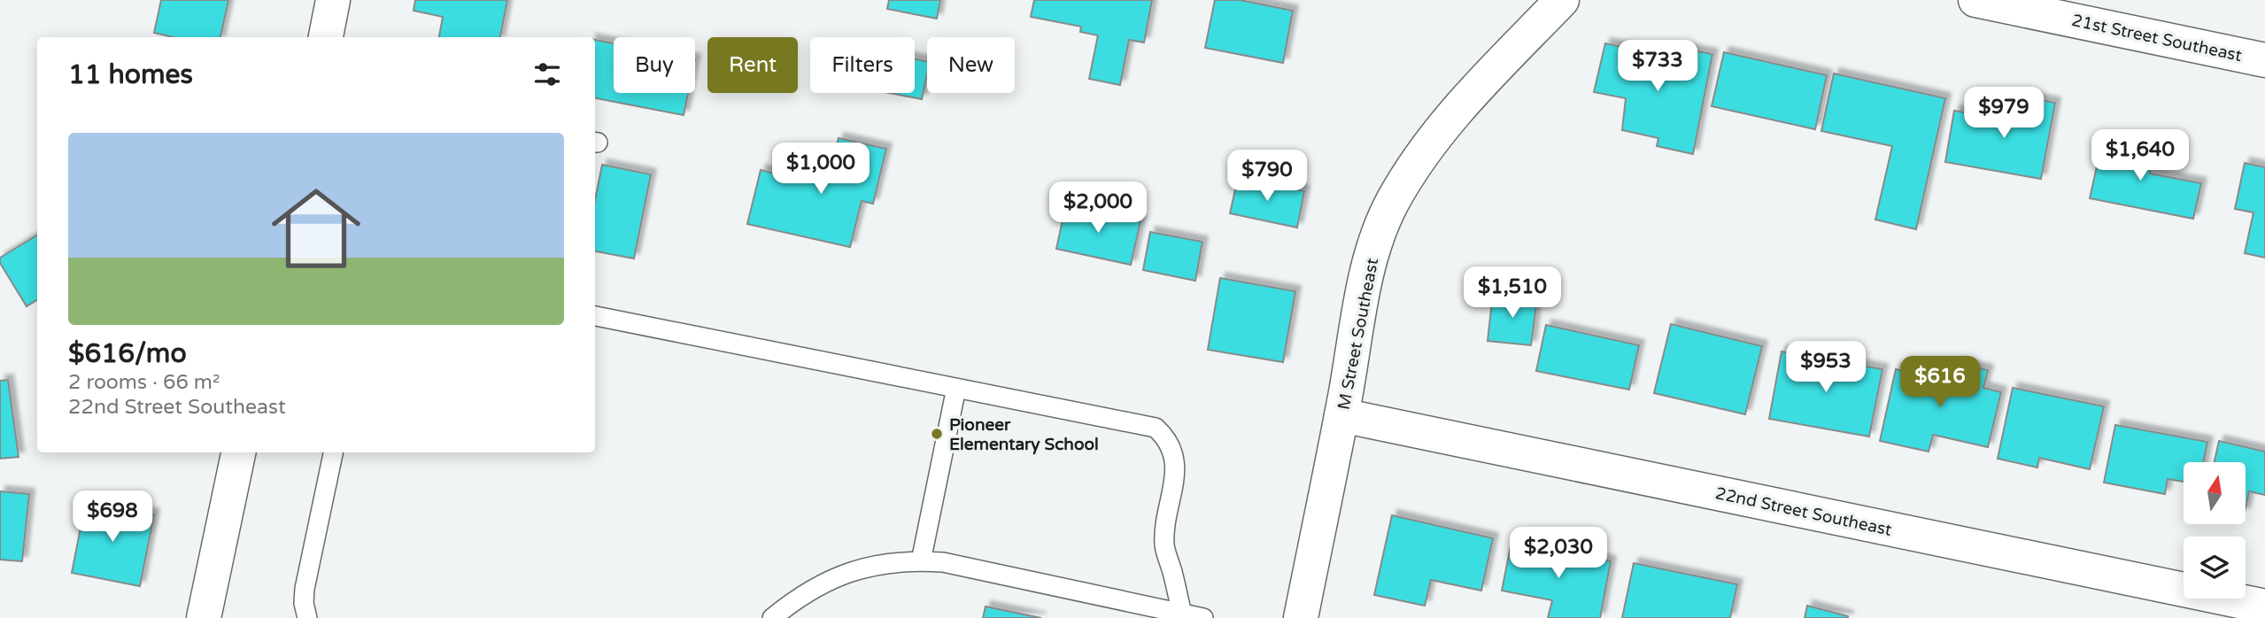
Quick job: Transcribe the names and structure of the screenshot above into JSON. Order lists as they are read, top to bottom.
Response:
{
  "streets": {
    "street": ["21st Street Southeast", "M Street Southeast", "22nd Street Southeast"]
  },
  "crossings": [
    ["M Street Southeast", "22nd Street Southeast"]
  ],
  "places": ["Pioneer Elementary School"],
  "north": "top",
  "page": {
    "chip": [
      "Buy",
      "Rent",
      "Filters",
      "New"
    ],
    "heading": "11 homes",
    "price": [
      "$733",
      "$979",
      "$1,640",
      "$1,000",
      "$790",
      "$2,000",
      "$1,510",
      "$953",
      "$616",
      "$698",
      "$2,030"
    ],
    "list": [
      {
        "name": "$616/mo",
        "note": "2 rooms · 66 m² · 22nd Street Southeast"
      }
    ]
  }
}
